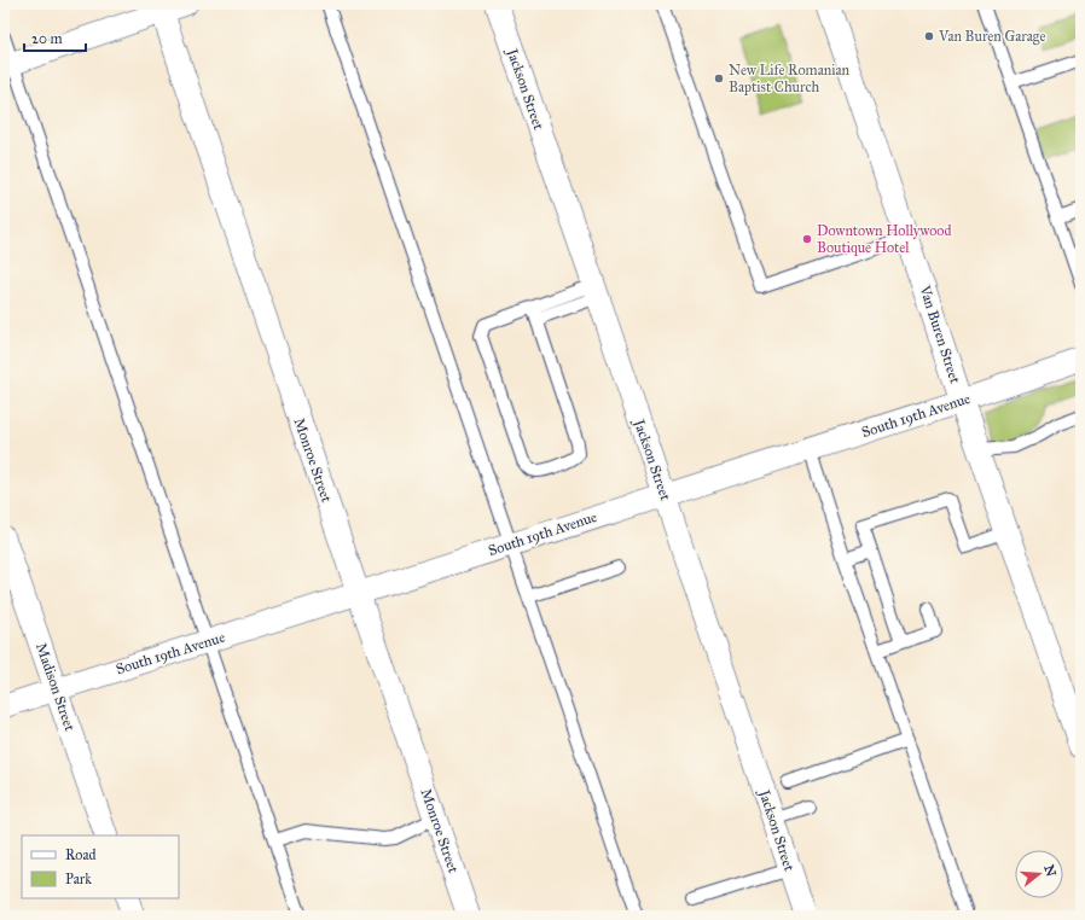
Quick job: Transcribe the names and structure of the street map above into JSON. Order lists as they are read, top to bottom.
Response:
{
  "streets": {
    "street": [
      "Jackson Street",
      "Van Buren Street",
      "South 19th Avenue",
      "Monroe Street",
      "Madison Street"
    ]
  },
  "crossings": [
    ["Jackson Street", "South 19th Avenue"],
    ["Van Buren Street", "South 19th Avenue"],
    ["South 19th Avenue", "Monroe Street"],
    ["South 19th Avenue", "Madison Street"]
  ],
  "places": ["Van Buren Garage", "New Life Romanian Baptist Church", "Downtown Hollywood Boutique Hotel"],
  "legend": ["Road", "Park"],
  "scale_bar": "20 m",
  "north": "right"
}
